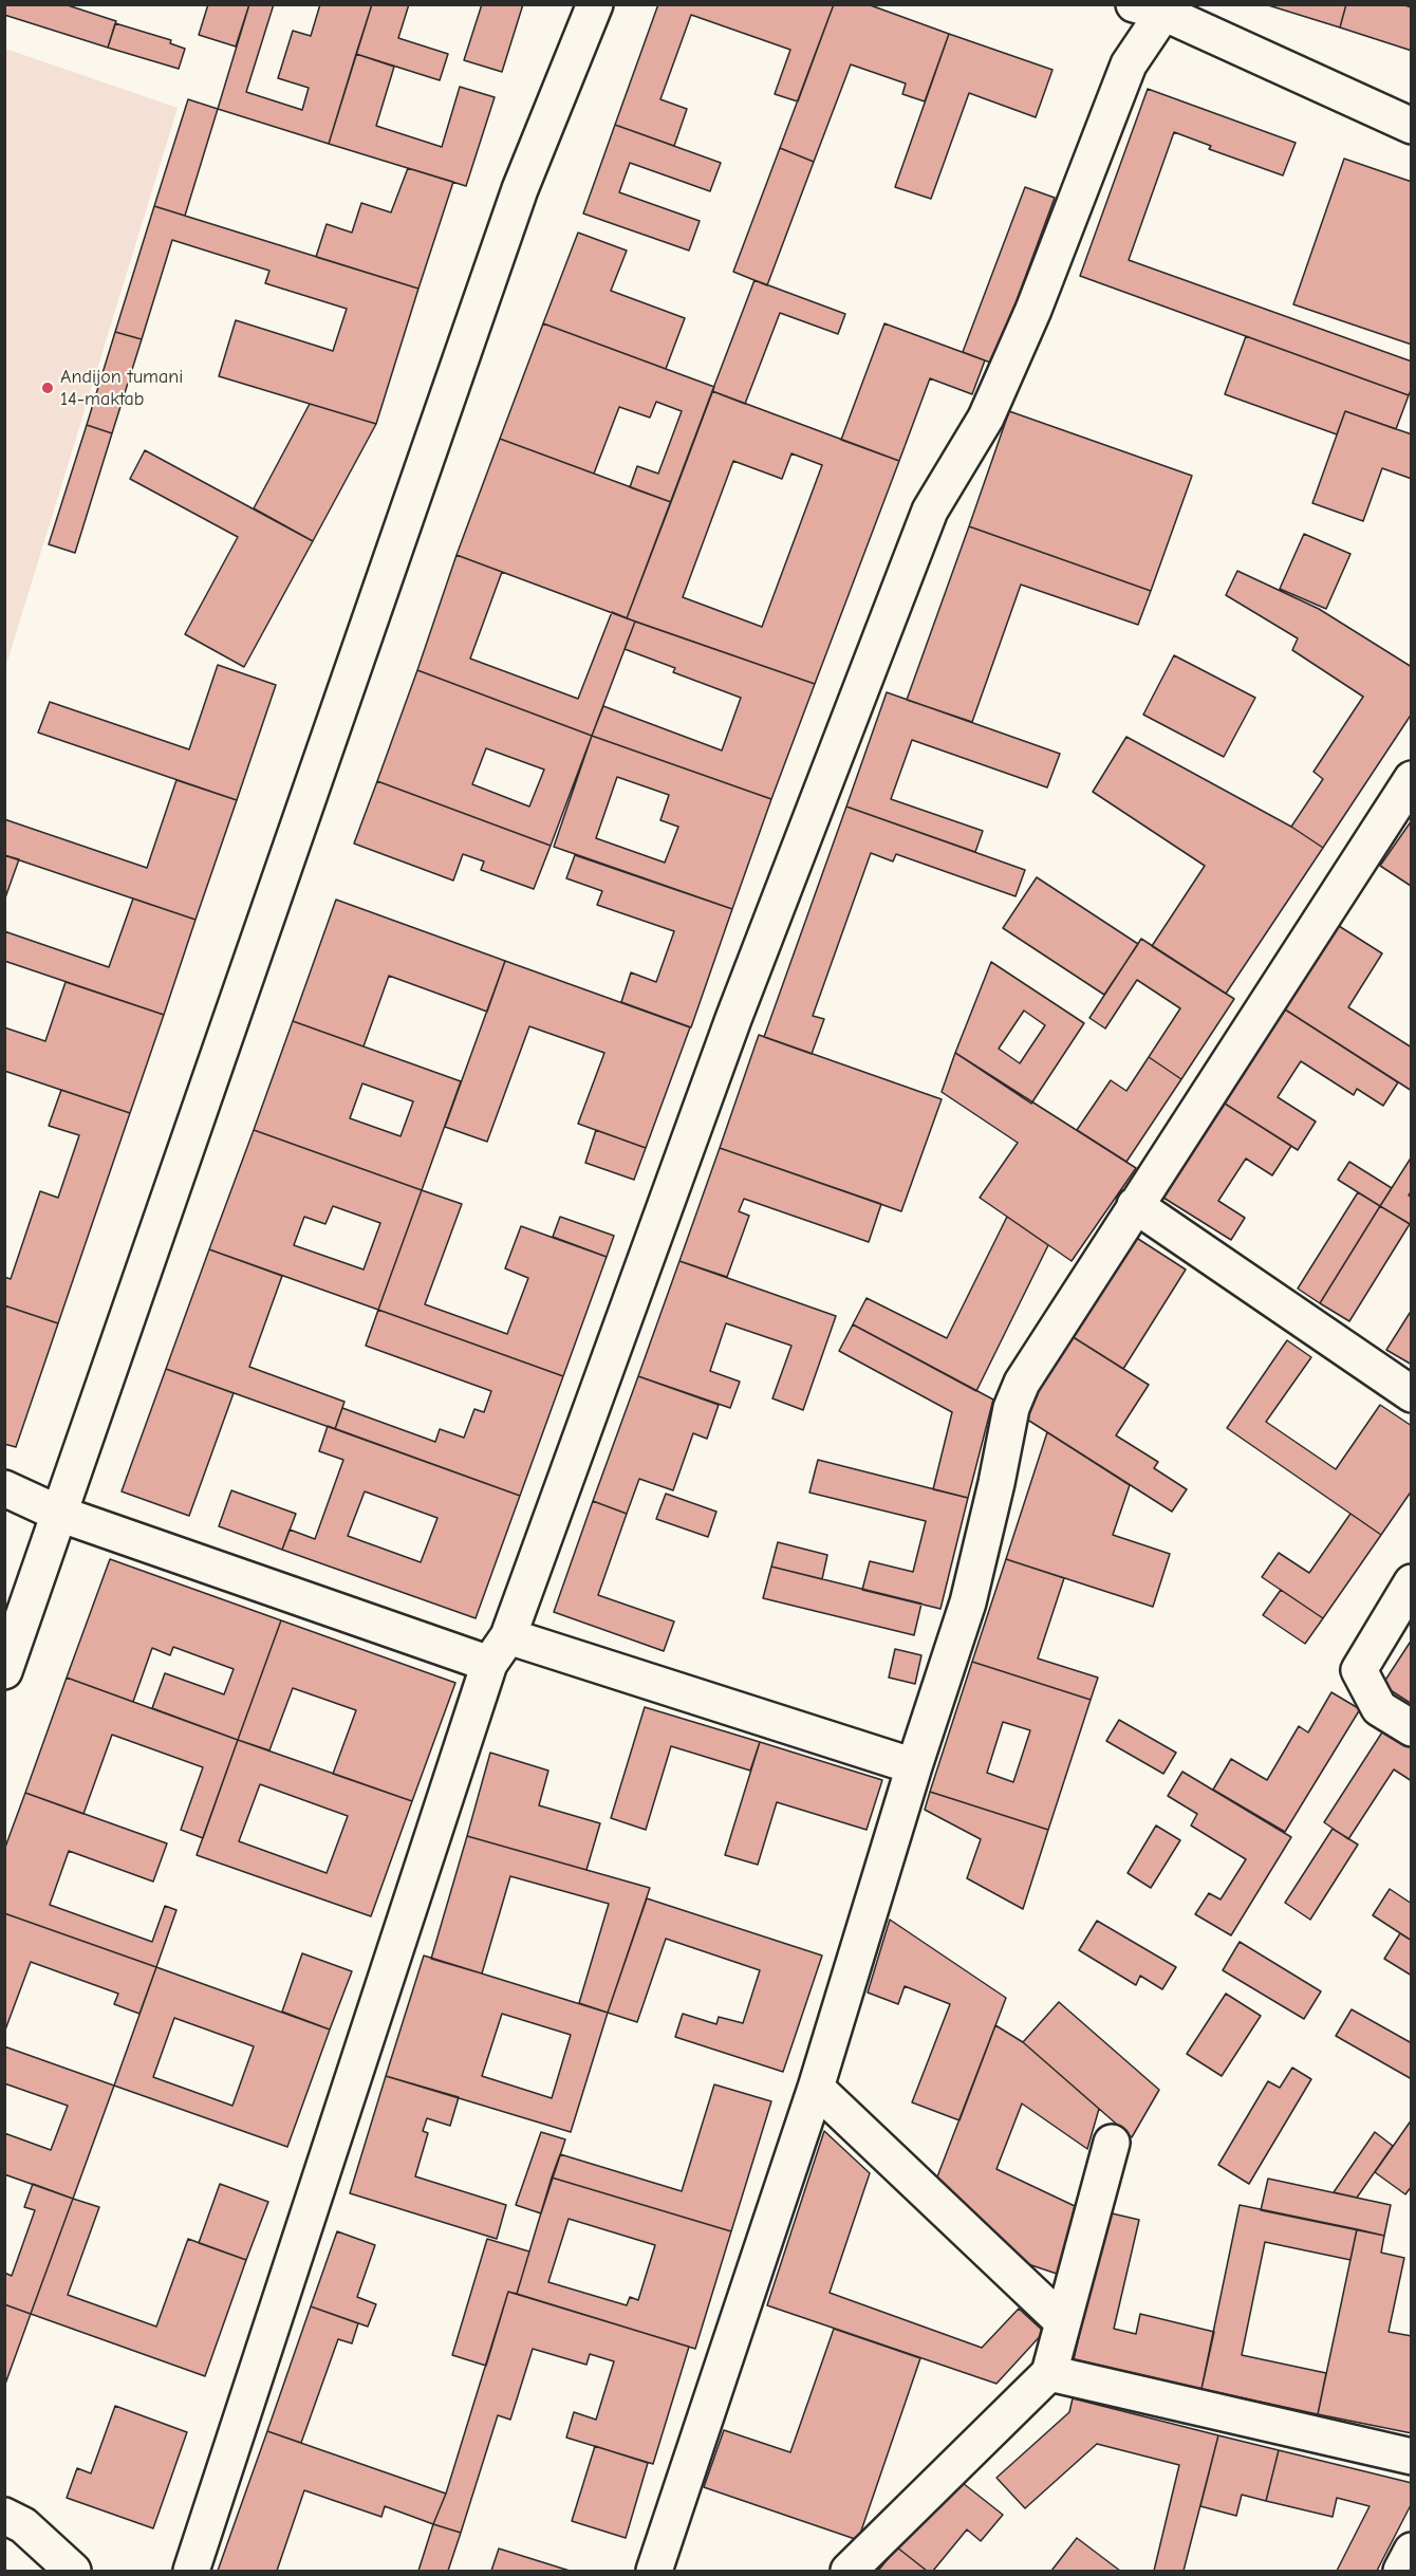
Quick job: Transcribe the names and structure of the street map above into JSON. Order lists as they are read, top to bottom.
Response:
{
  "places": ["Andijon tumani 14-maktab"]
}
